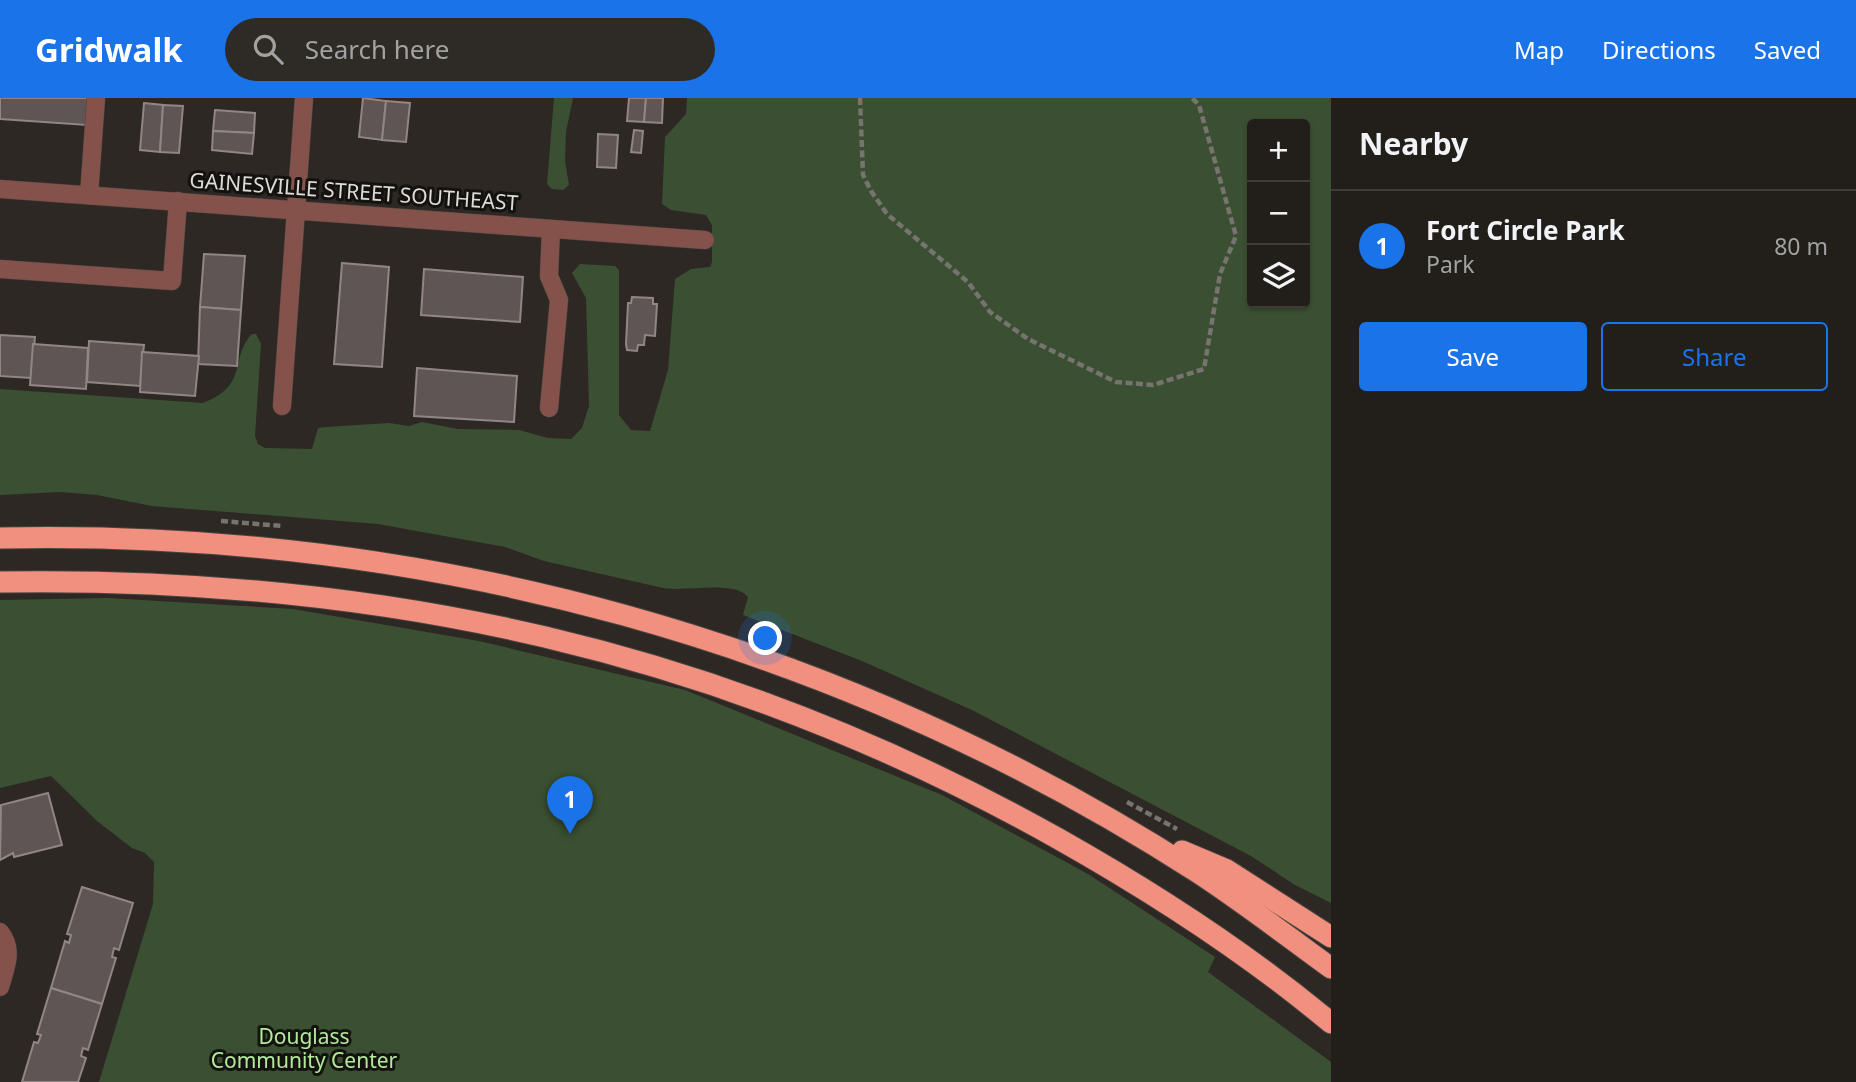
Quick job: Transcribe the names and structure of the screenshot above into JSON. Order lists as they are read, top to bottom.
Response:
{
  "streets": {
    "street": ["GAINESVILLE STREET SOUTHEAST"]
  },
  "parks": ["Douglass Community Center"],
  "page": {
    "header": "Gridwalk",
    "search": "Search here",
    "nav": ["Map", "Directions", "Saved"],
    "heading": "Nearby",
    "map_buttons": ["+", "−"],
    "list": [
      {
        "mark": "1",
        "name": "Fort Circle Park",
        "note": "Park",
        "value": "80 m"
      }
    ],
    "buttons": ["Save", "Share"],
    "pins": "1"
  }
}
